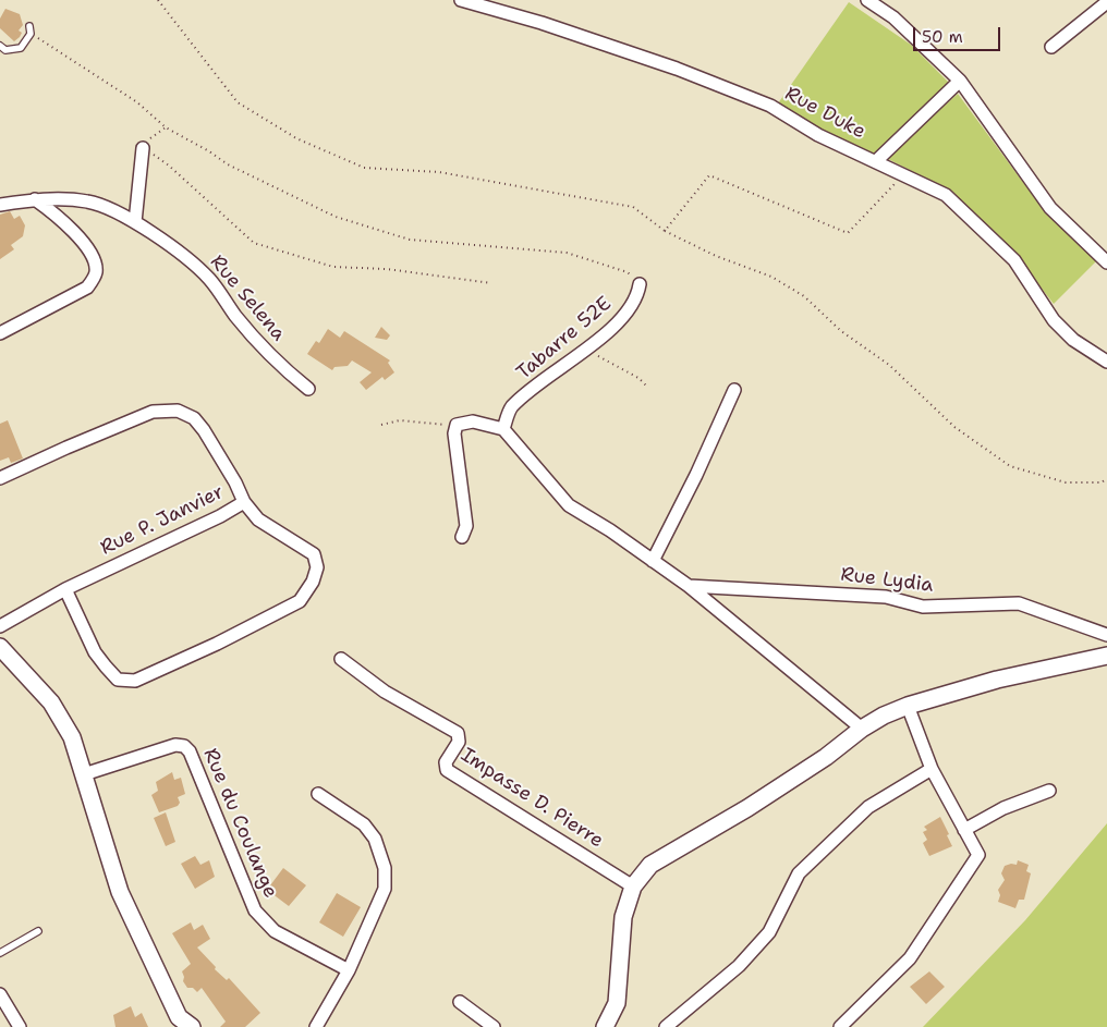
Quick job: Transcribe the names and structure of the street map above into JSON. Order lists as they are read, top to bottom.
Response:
{
  "streets": {
    "street": [
      "Rue Duke",
      "Rue Selena",
      "Tabarre 52E",
      "Rue P. Janvier",
      "Rue Lydia",
      "Impasse D. Pierre",
      "Rue du Coulange"
    ]
  },
  "scale_bar": "50 m"
}
